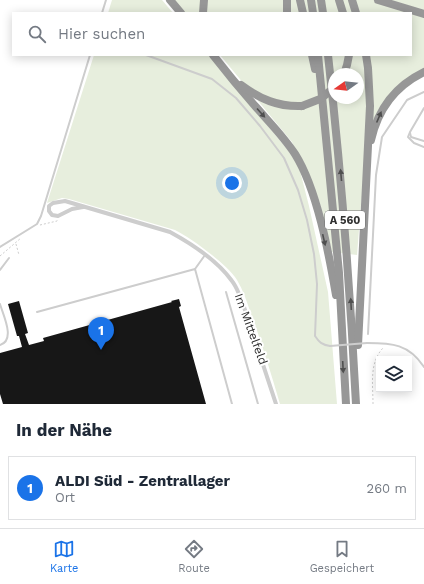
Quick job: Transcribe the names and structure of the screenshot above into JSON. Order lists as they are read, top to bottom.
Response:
{
  "streets": {
    "highway": ["A 560"],
    "street": ["Im Mittelfeld"]
  },
  "north": "left",
  "page": {
    "search": "Hier suchen",
    "pins": "1",
    "heading": "In der Nähe",
    "list": [
      {
        "mark": "1",
        "name": "ALDI Süd - Zentrallager",
        "note": "Ort",
        "value": "260 m"
      }
    ],
    "nav": ["Karte", "Route", "Gespeichert"]
  }
}
